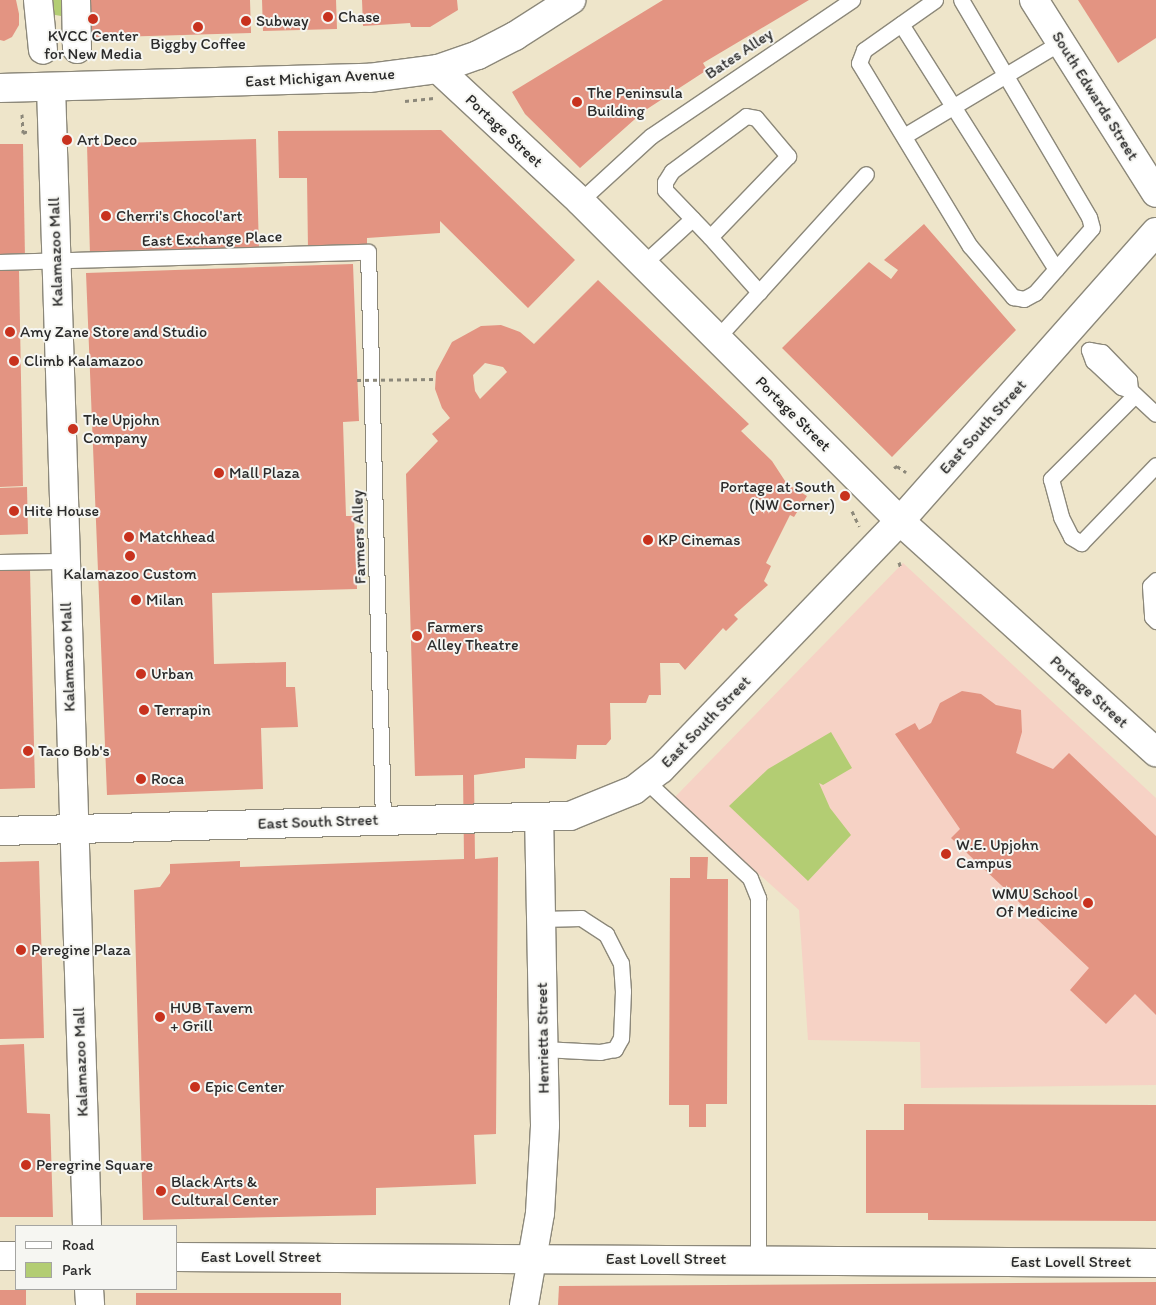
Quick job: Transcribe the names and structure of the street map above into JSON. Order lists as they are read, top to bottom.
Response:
{
  "streets": {
    "street": [
      "East Michigan Avenue",
      "South Edwards Street",
      "Portage Street",
      "Kalamazoo Mall",
      "East South Street",
      "Henrietta Street",
      "East Lovell Street"
    ],
    "lane": ["Bates Alley", "East Exchange Place", "Farmers Alley"]
  },
  "crossings": [
    ["Bates Alley", "Portage Street"],
    ["East Michigan Avenue", "Portage Street"],
    ["East Michigan Avenue", "Kalamazoo Mall"],
    ["Portage Street", "East South Street"],
    ["East Exchange Place", "Kalamazoo Mall"],
    ["East Exchange Place", "Farmers Alley"],
    ["Kalamazoo Mall", "East South Street"],
    ["East South Street", "Farmers Alley"],
    ["East South Street", "Henrietta Street"],
    ["Henrietta Street", "East Lovell Street"]
  ],
  "places": [
    "Chase",
    "KVCC Center for New Media",
    "Subway",
    "Biggby Coffee",
    "The Peninsula Building",
    "Art Deco",
    "Cherri's Chocol'art",
    "Amy Zane Store and Studio",
    "Climb Kalamazoo",
    "The Upjohn Company",
    "Mall Plaza",
    "Portage at South (NW Corner)",
    "Hite House",
    "Matchhead",
    "KP Cinemas",
    "Kalamazoo Custom",
    "Milan",
    "Farmers Alley Theatre",
    "Urban",
    "Terrapin",
    "Taco Bob's",
    "Roca",
    "W.E. Upjohn Campus",
    "WMU School Of Medicine",
    "Peregine Plaza",
    "HUB Tavern + Grill",
    "Epic Center",
    "Peregrine Square",
    "Black Arts & Cultural Center"
  ],
  "legend": ["Road", "Park"]
}
